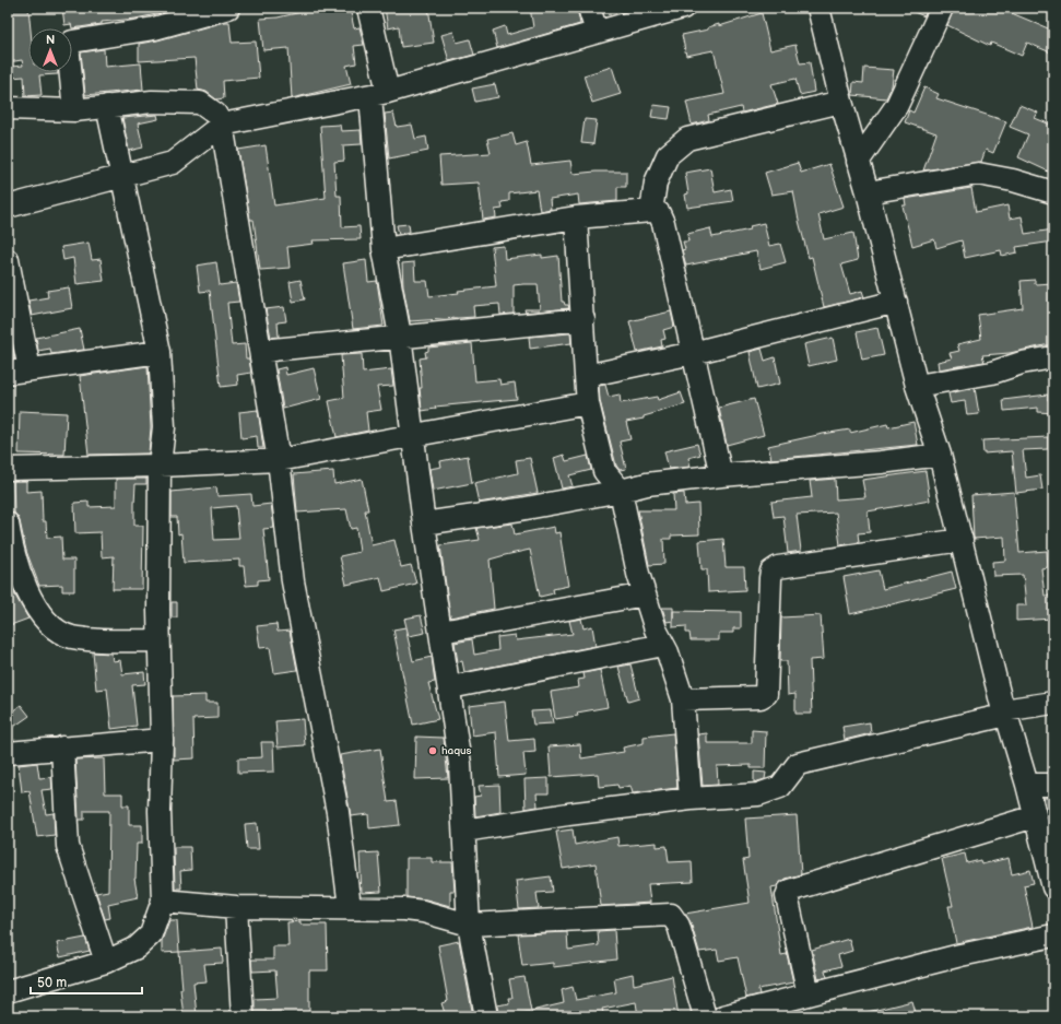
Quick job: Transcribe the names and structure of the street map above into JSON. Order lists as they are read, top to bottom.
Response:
{
  "places": ["haqus"],
  "scale_bar": "50 m",
  "north": "top"
}
